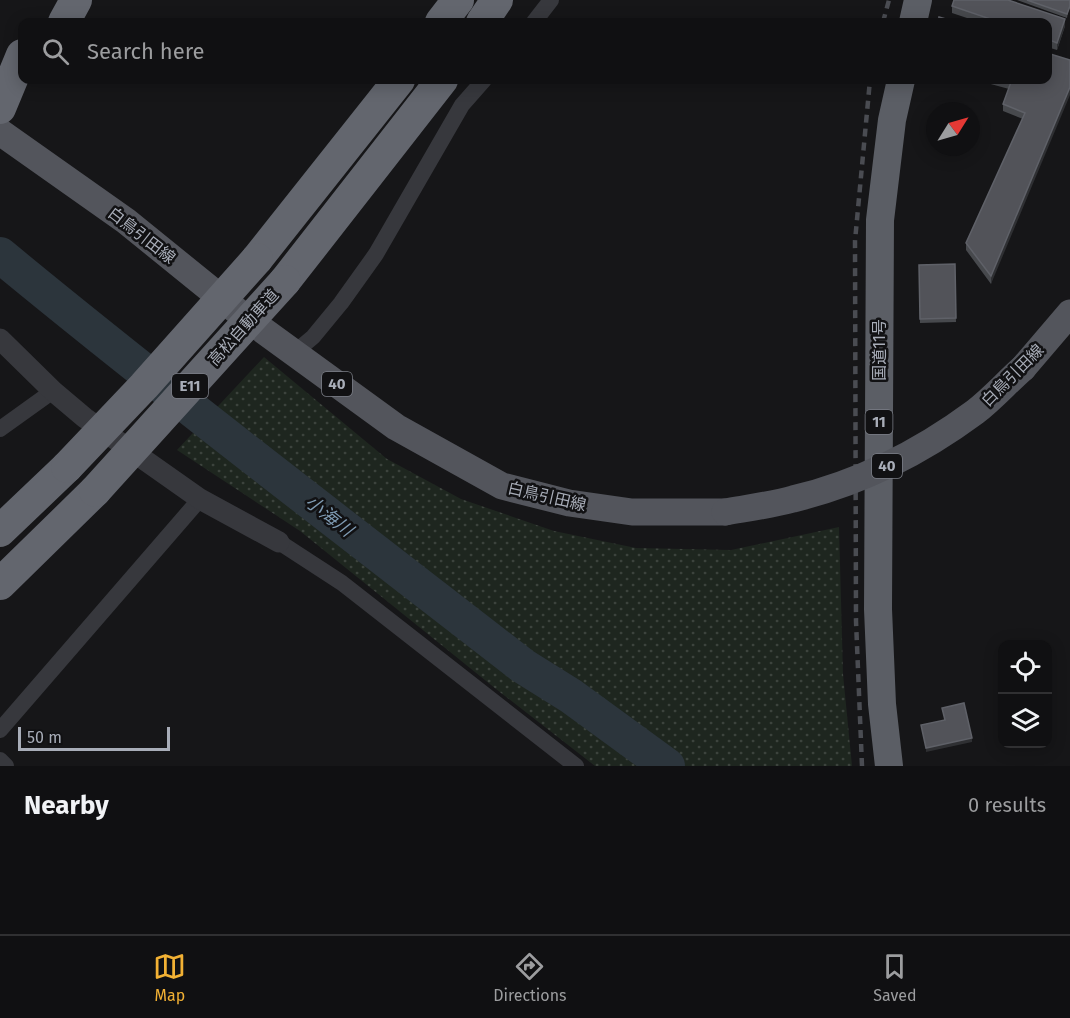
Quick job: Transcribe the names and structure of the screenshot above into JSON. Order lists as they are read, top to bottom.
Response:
{
  "streets": {
    "highway": [
      "高松自動車道",
      "国道11号",
      "E11",
      "11"
    ],
    "main road": ["白鳥引田線", "40"]
  },
  "water": ["小海川"],
  "scale_bar": "50 m",
  "north": "top right",
  "page": {
    "search": "Search here",
    "scale": "50 m",
    "heading": ["Nearby", "0 results"],
    "nav": ["Map", "Directions", "Saved"]
  }
}
